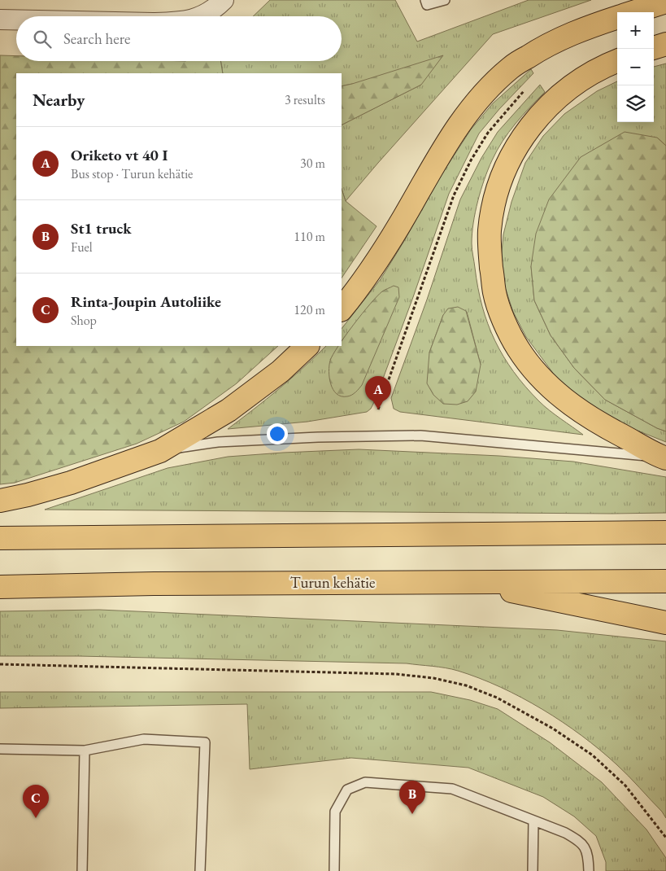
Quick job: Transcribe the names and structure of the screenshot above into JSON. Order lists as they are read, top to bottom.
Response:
{
  "streets": {
    "highway": ["Turun kehätie"]
  },
  "page": {
    "map_buttons": ["+", "−"],
    "search": "Search here",
    "heading": ["Nearby", "3 results"],
    "list": [
      {
        "mark": "A",
        "name": "Oriketo vt 40 I",
        "note": "Bus stop · Turun kehätie",
        "value": "30 m"
      },
      {
        "mark": "B",
        "name": "St1 truck",
        "note": "Fuel",
        "value": "110 m"
      },
      {
        "mark": "C",
        "name": "Rinta-Joupin Autoliike",
        "note": "Shop",
        "value": "120 m"
      }
    ],
    "pins": ["A", "B", "C"]
  }
}
